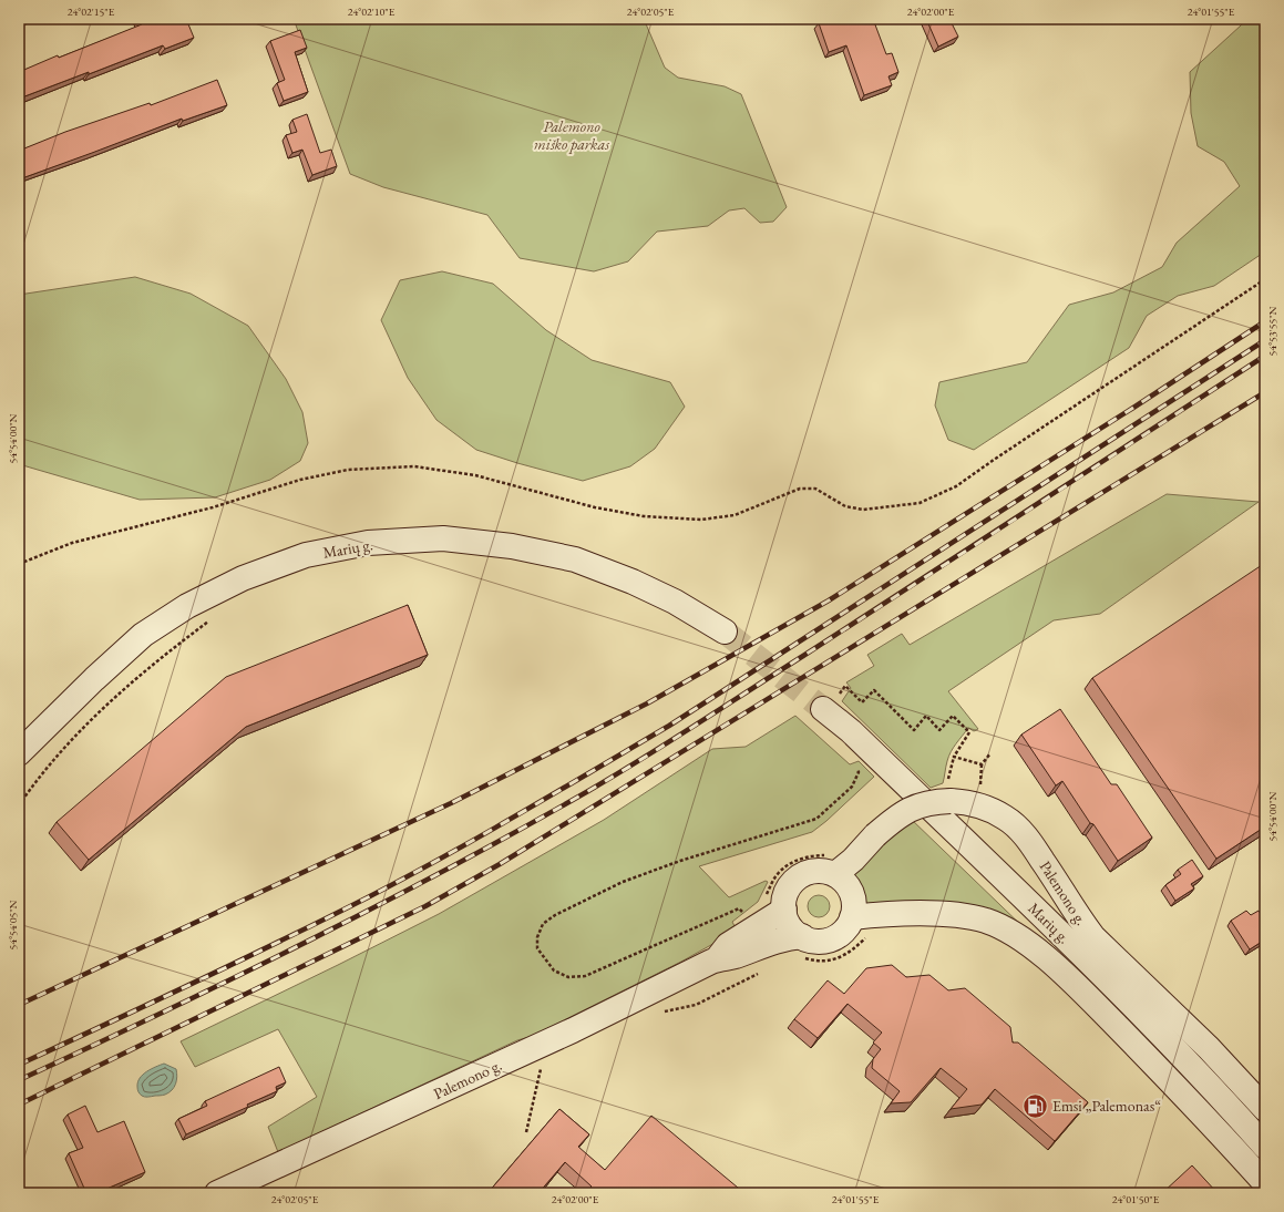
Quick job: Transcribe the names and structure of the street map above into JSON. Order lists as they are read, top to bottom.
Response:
{
  "streets": {
    "street": ["Marių g.", "Palemono g."]
  },
  "parks": ["Palemono miško parkas"],
  "places": {
    "fuel station": ["Emsi „Palemonas“"]
  },
  "coordinates": [
    "24°02'15\"E",
    "24°02'10\"E",
    "24°02'05\"E",
    "24°02'00\"E",
    "24°01'55\"E",
    "54°53'55\"N",
    "54°54'00\"N",
    "54°54'05\"N",
    "24°01'50\"E"
  ]
}
